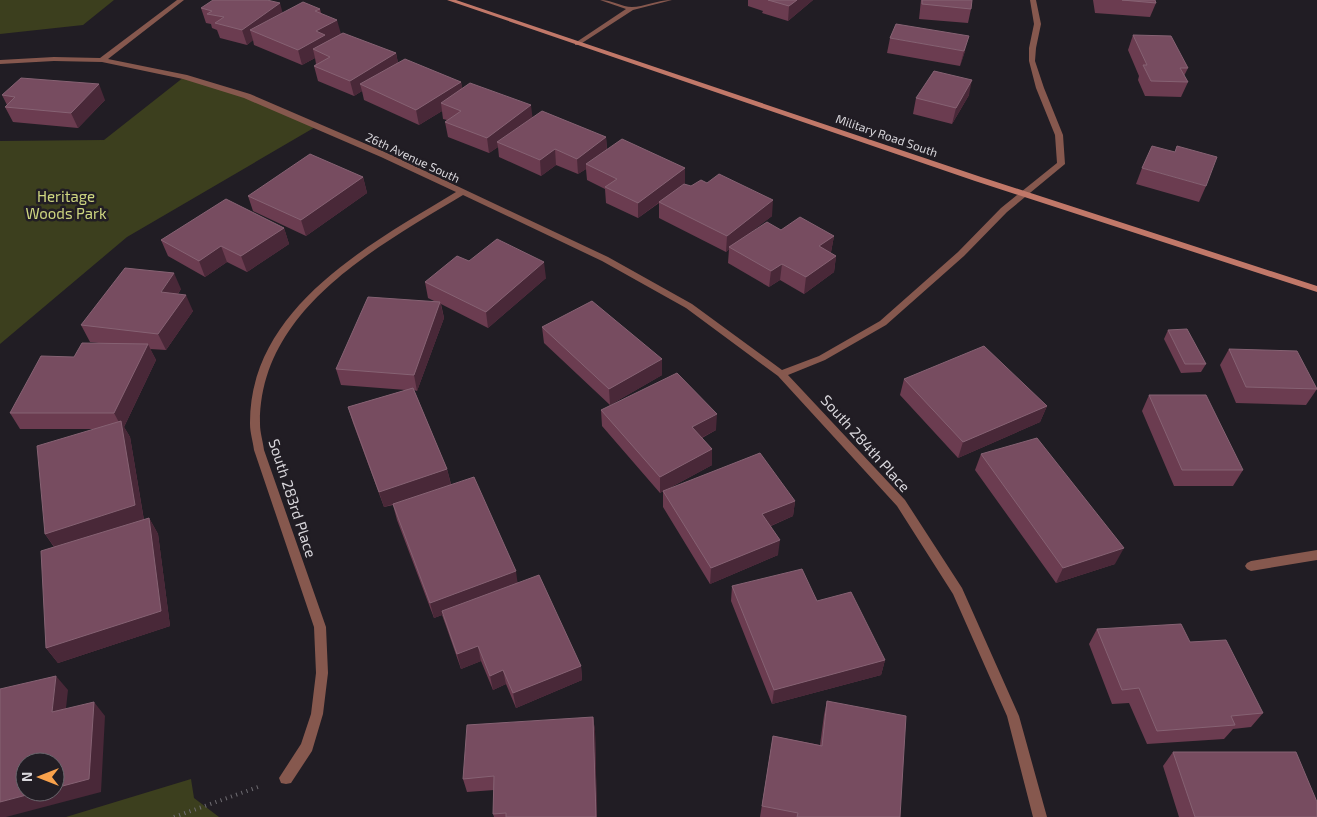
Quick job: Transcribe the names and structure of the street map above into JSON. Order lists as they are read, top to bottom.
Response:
{
  "streets": {
    "main road": ["Military Road South"],
    "street": ["26th Avenue South", "South 284th Place", "South 283rd Place"]
  },
  "crossings": [
    ["26th Avenue South", "South 284th Place"],
    ["26th Avenue South", "South 283rd Place"]
  ],
  "parks": ["Heritage Woods Park"],
  "north": "left"
}
